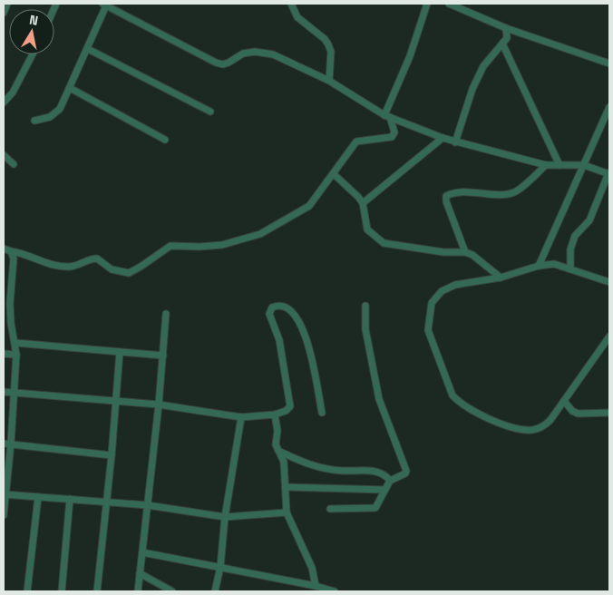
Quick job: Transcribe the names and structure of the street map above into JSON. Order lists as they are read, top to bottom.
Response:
{
  "north": "top"
}
